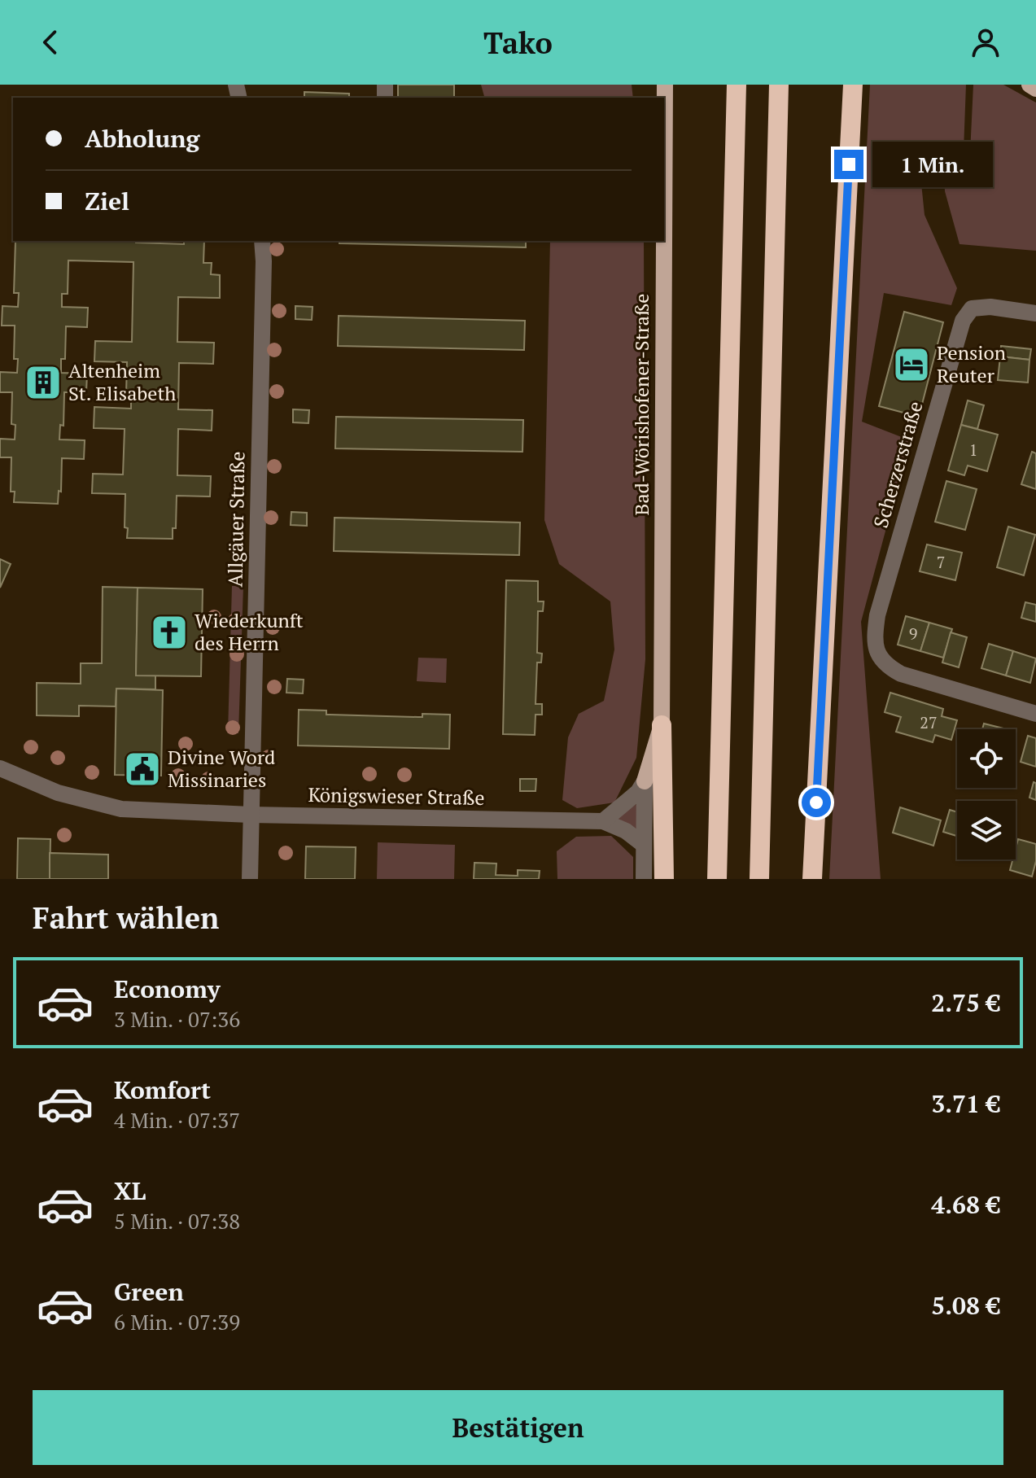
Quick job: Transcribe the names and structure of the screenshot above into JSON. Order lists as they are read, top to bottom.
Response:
{
  "streets": {
    "main road": ["Bad-Wörishofener-Straße"],
    "street": ["Scherzerstraße", "Allgäuer Straße", "Königswieser Straße"]
  },
  "crossings": [
    ["Allgäuer Straße", "Königswieser Straße"]
  ],
  "places": {
    "hotel": ["Pension Reuter"],
    "building": ["Altenheim St. Elisabeth"],
    "church": ["Wiederkunft des Herrn"],
    "public building": ["Divine Word Missinaries"]
  },
  "house_numbers": [
    "1",
    "7",
    "9",
    "27"
  ],
  "page": {
    "header": "Tako",
    "banner": ["Abholung", "Ziel"],
    "bubble": "1 Min.",
    "heading": "Fahrt wählen",
    "list": [
      {
        "name": "Economy",
        "note": "3 Min. · 07:36",
        "value": "2.75 €"
      },
      {
        "name": "Komfort",
        "note": "4 Min. · 07:37",
        "value": "3.71 €"
      },
      {
        "name": "XL",
        "note": "5 Min. · 07:38",
        "value": "4.68 €"
      },
      {
        "name": "Green",
        "note": "6 Min. · 07:39",
        "value": "5.08 €"
      }
    ],
    "buttons": "Bestätigen"
  }
}
